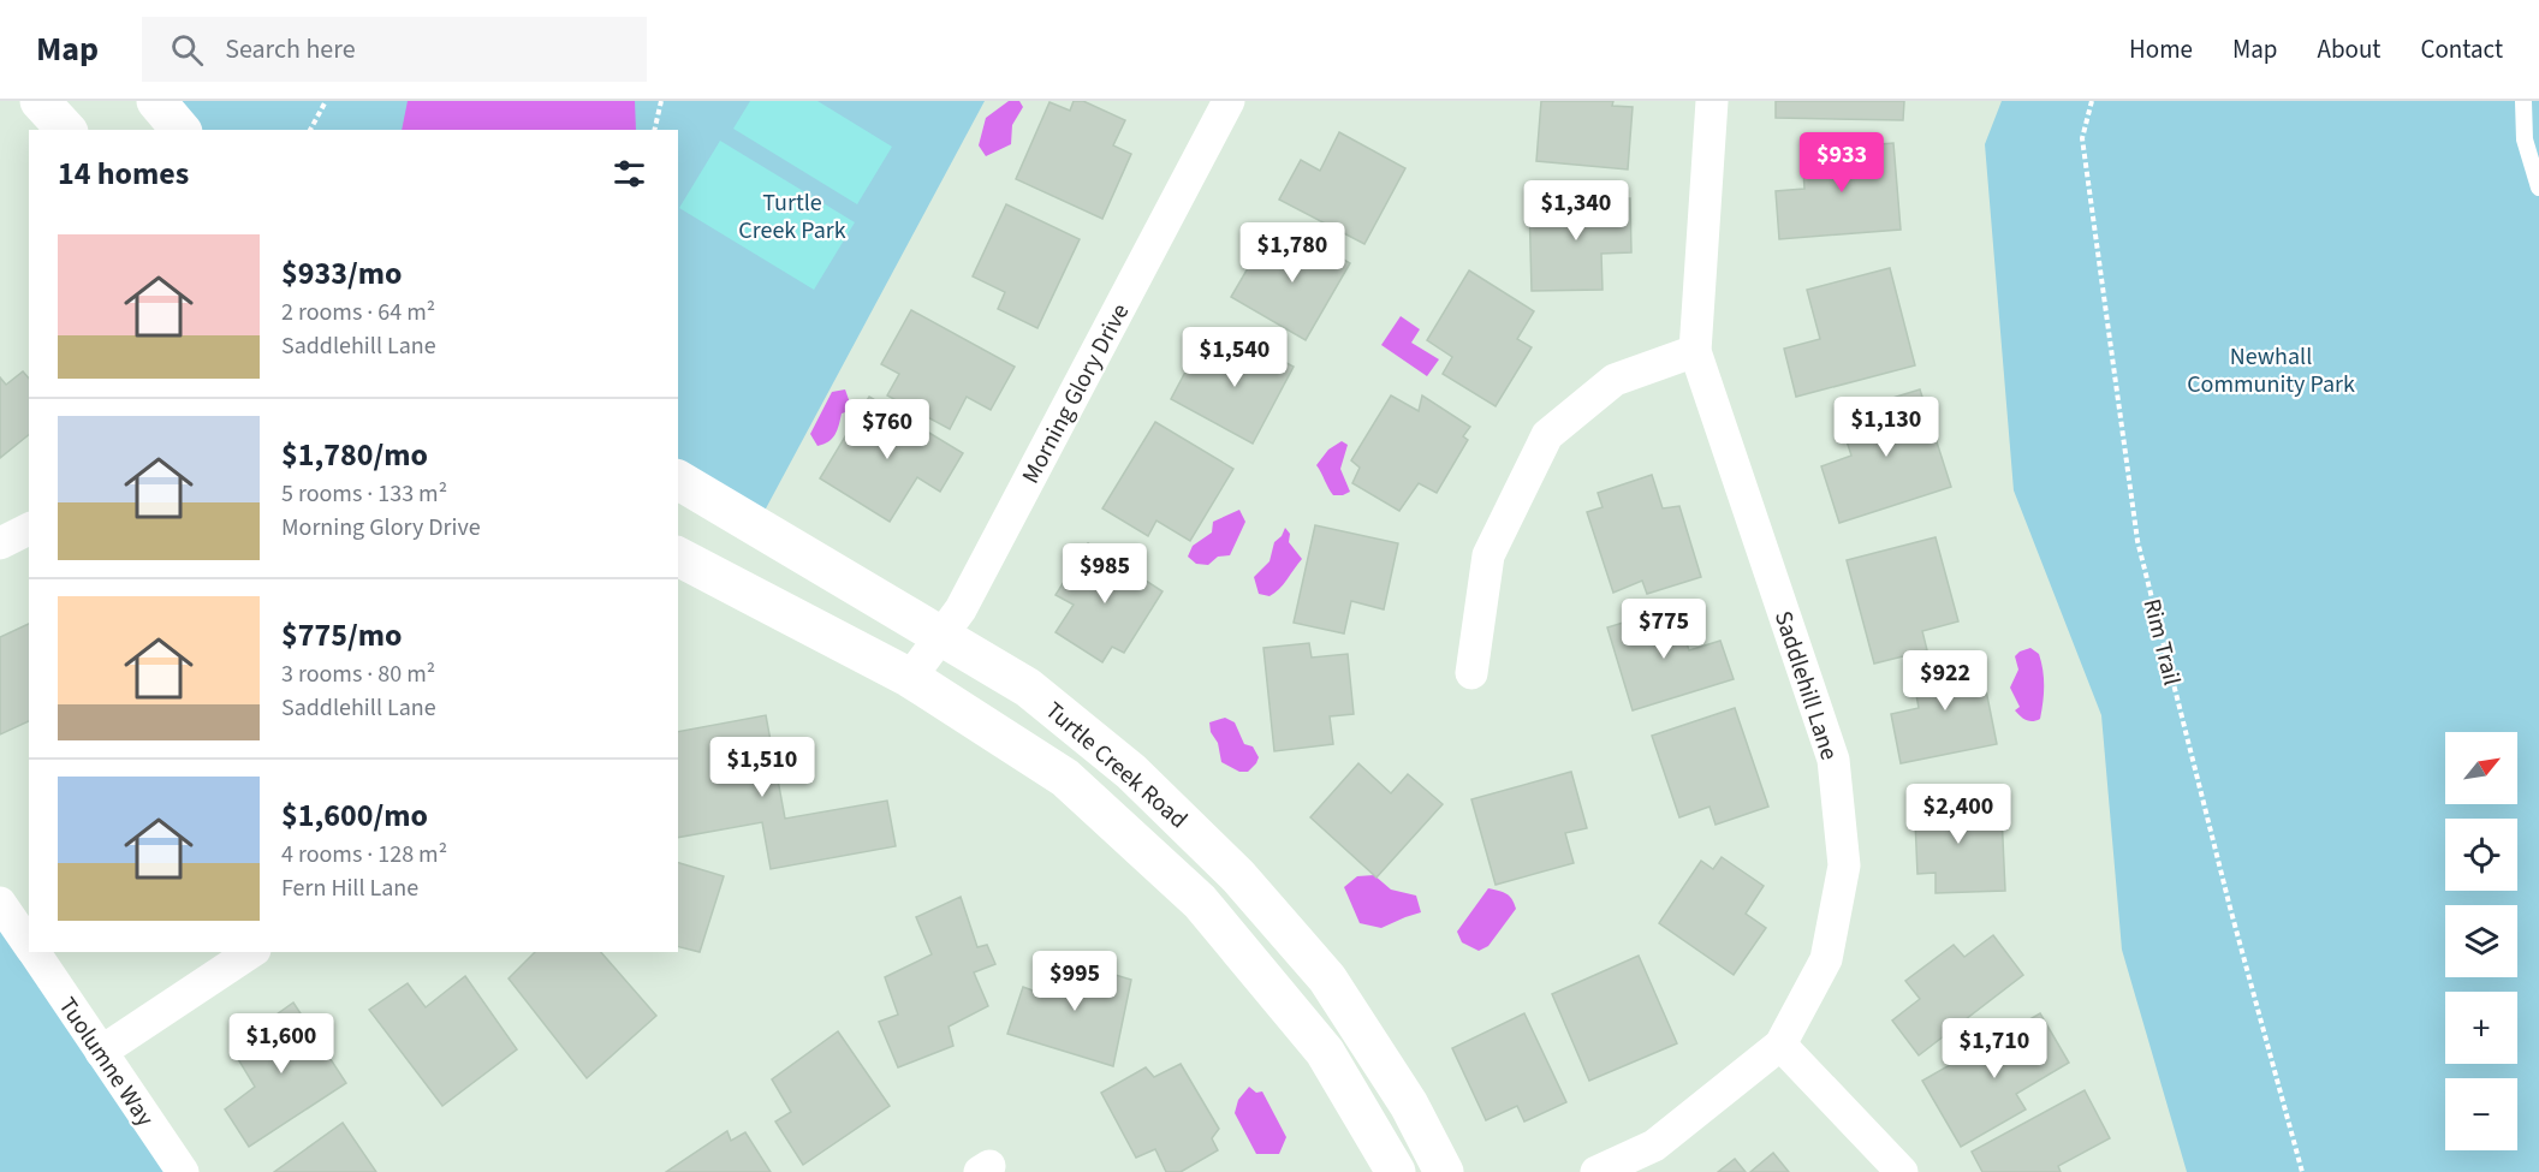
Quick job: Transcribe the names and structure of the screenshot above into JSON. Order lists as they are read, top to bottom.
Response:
{
  "streets": {
    "street": [
      "Morning Glory Drive",
      "Saddlehill Lane",
      "Turtle Creek Road",
      "Tuolumne Way"
    ],
    "path": ["Rim Trail"]
  },
  "crossings": [
    ["Morning Glory Drive", "Turtle Creek Road"]
  ],
  "parks": ["Turtle Creek Park", "Newhall Community Park"],
  "north": "top right",
  "page": {
    "header": "Map",
    "search": "Search here",
    "nav": [
      "Home",
      "Map",
      "About",
      "Contact"
    ],
    "heading": "14 homes",
    "price": [
      "$933",
      "$1,340",
      "$1,780",
      "$1,540",
      "$1,130",
      "$760",
      "$985",
      "$775",
      "$922",
      "$1,510",
      "$2,400",
      "$995",
      "$1,600",
      "$1,710"
    ],
    "list": [
      {
        "name": "$933/mo",
        "note": "2 rooms · 64 m² · Saddlehill Lane"
      },
      {
        "name": "$1,780/mo",
        "note": "5 rooms · 133 m² · Morning Glory Drive"
      },
      {
        "name": "$775/mo",
        "note": "3 rooms · 80 m² · Saddlehill Lane"
      },
      {
        "name": "$1,600/mo",
        "note": "4 rooms · 128 m² · Fern Hill Lane"
      }
    ],
    "map_buttons": ["+", "−"]
  }
}
